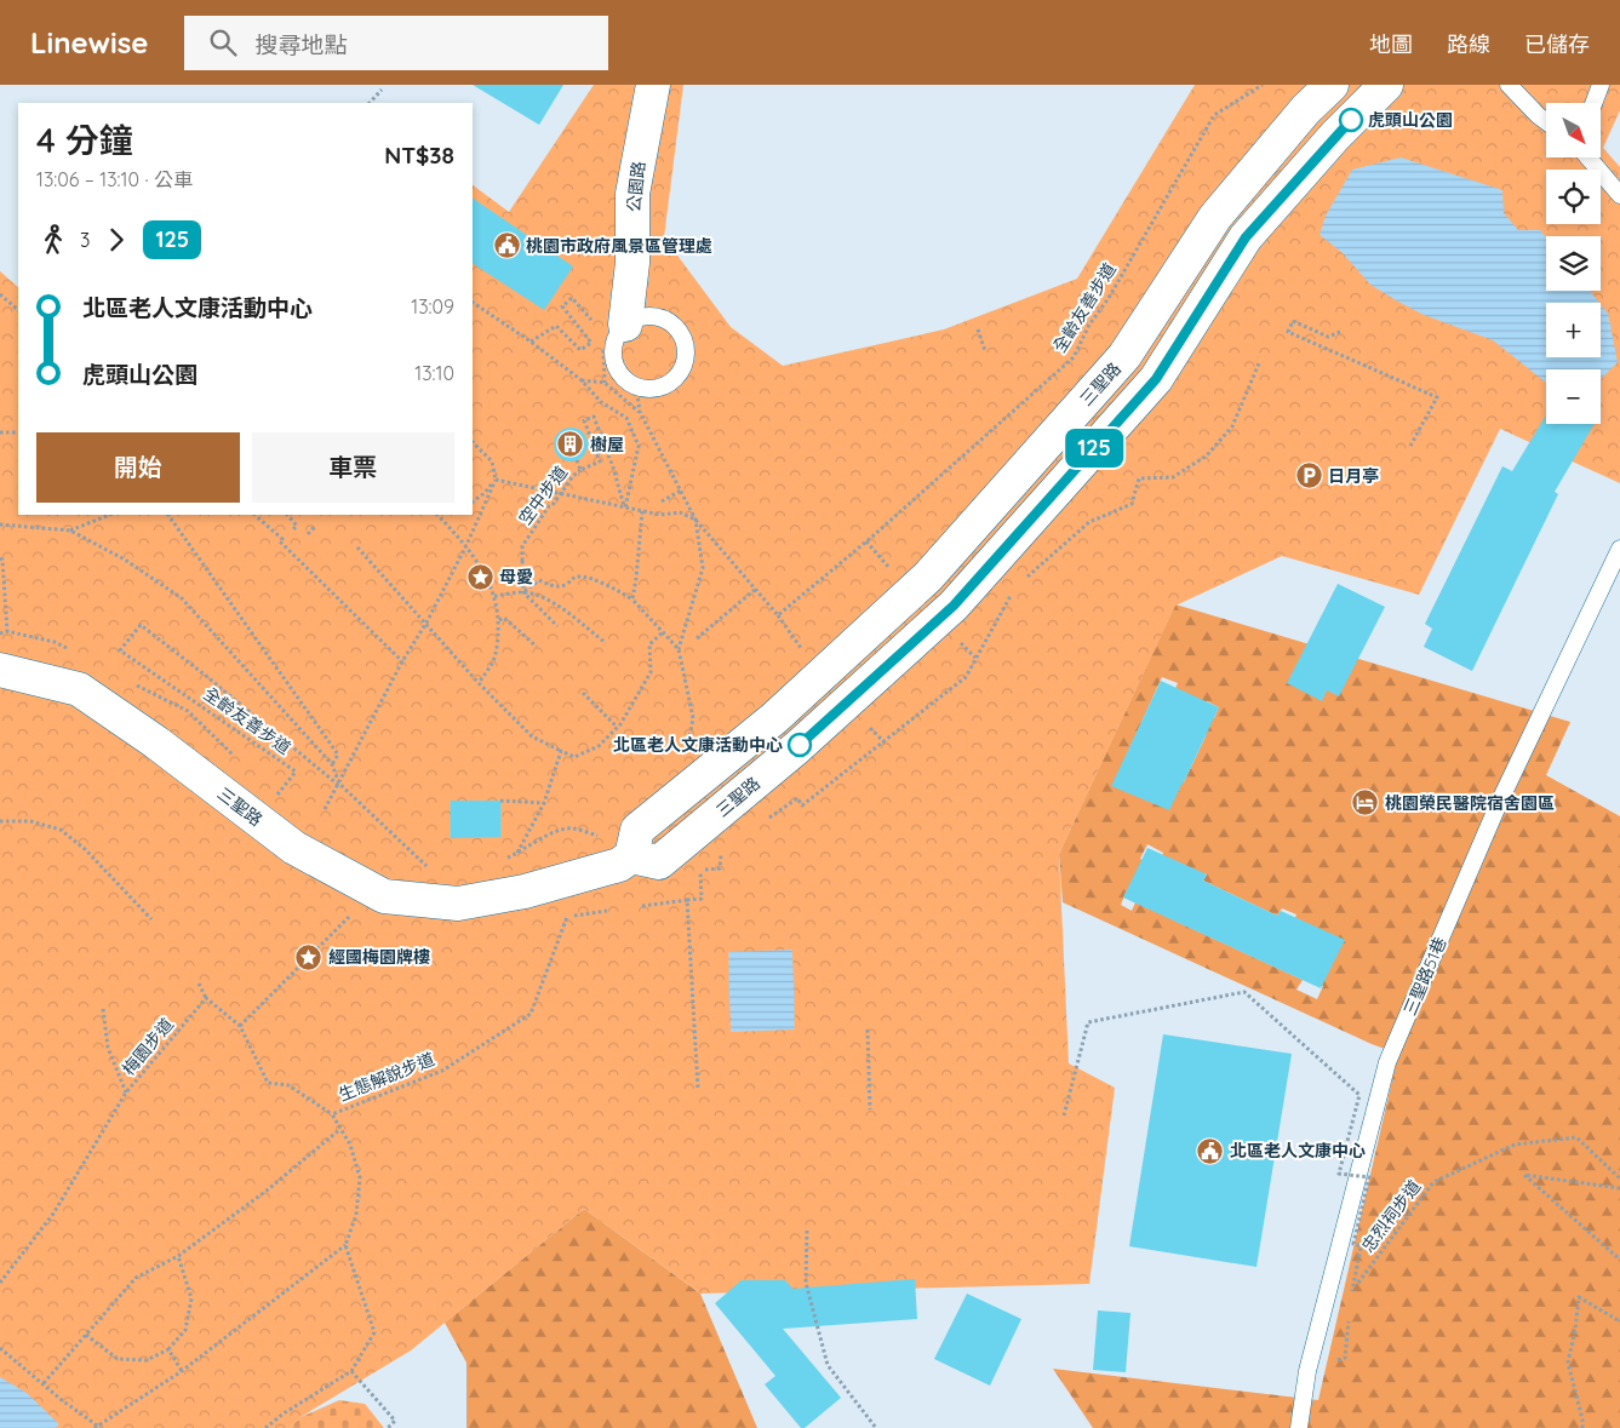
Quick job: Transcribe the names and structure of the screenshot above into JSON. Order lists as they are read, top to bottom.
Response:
{
  "streets": {
    "street": ["公園路", "三聖路"],
    "lane": ["三聖路51巷"],
    "path": [
      "全齡友善步道",
      "空中步道",
      "梅園步道",
      "生態解說步道",
      "忠烈祠步道"
    ]
  },
  "places": {
    "other": ["虎頭山公園", "北區老人文康活動中心"],
    "public building": ["桃園市政府風景區管理處", "北區老人文康中心"],
    "building": ["樹屋"],
    "parking": ["日月亭"],
    "place": ["母愛", "經國梅園牌樓"],
    "hotel": ["桃園榮民醫院宿舍園區"]
  },
  "lines": ["bus line 125"],
  "north": "bottom right",
  "page": {
    "header": "Linewise",
    "search": "搜尋地點",
    "nav": ["地圖", "路線", "已儲存"],
    "on_map": "125",
    "map_buttons": ["+", "−"],
    "heading": ["4 分鐘", "13:06 – 13:10 · 公車", "NT$38"],
    "legs": ["3", "125"],
    "list": [
      {
        "name": "北區老人文康活動中心",
        "value": "13:09"
      },
      {
        "name": "虎頭山公園",
        "value": "13:10"
      }
    ],
    "buttons": ["開始", "車票"]
  }
}
